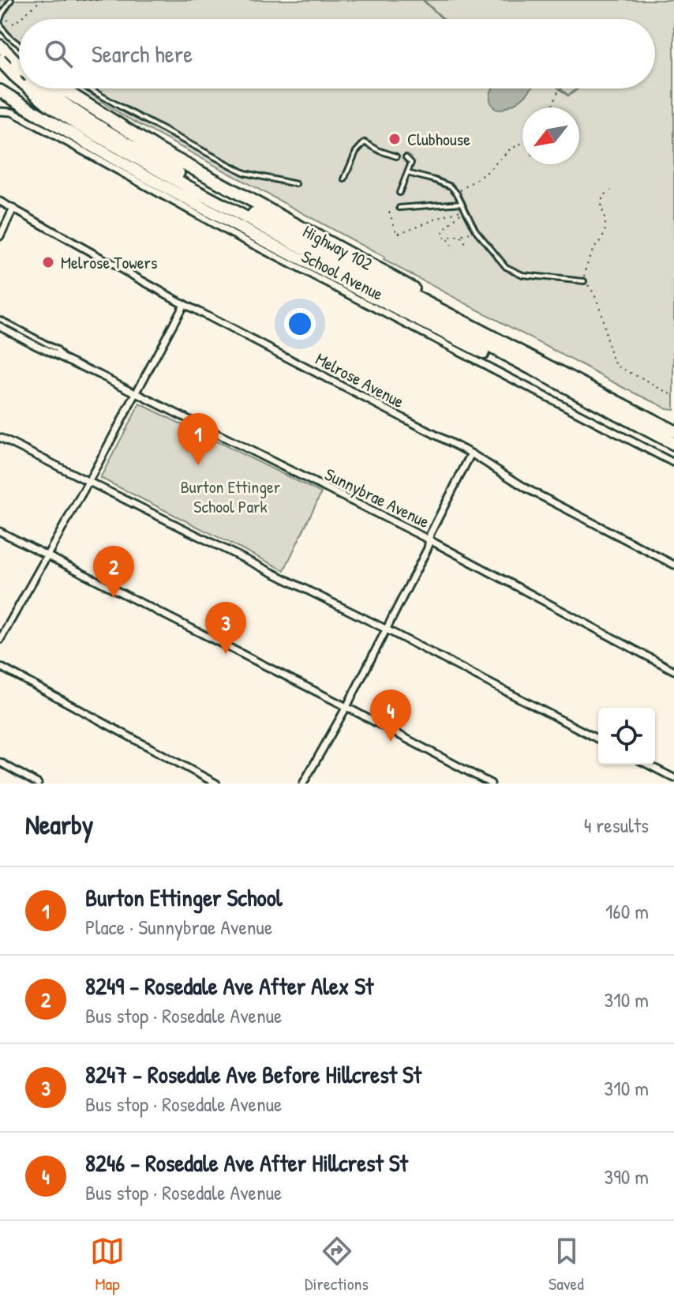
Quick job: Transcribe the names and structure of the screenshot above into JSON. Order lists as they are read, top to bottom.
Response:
{
  "streets": {
    "highway": ["Highway 102"],
    "street": ["School Avenue", "Melrose Avenue", "Sunnybrae Avenue"]
  },
  "parks": ["Burton Ettinger School Park"],
  "places": ["Clubhouse", "Melrose Towers"],
  "north": "bottom left",
  "page": {
    "search": "Search here",
    "pins": [
      "1",
      "2",
      "3",
      "4"
    ],
    "heading": ["Nearby", "4 results"],
    "list": [
      {
        "mark": "1",
        "name": "Burton Ettinger School",
        "note": "Place · Sunnybrae Avenue",
        "value": "160 m"
      },
      {
        "mark": "2",
        "name": "8249 - Rosedale Ave After Alex St",
        "note": "Bus stop · Rosedale Avenue",
        "value": "310 m"
      },
      {
        "mark": "3",
        "name": "8247 - Rosedale Ave Before Hillcrest St",
        "note": "Bus stop · Rosedale Avenue",
        "value": "310 m"
      },
      {
        "mark": "4",
        "name": "8246 - Rosedale Ave After Hillcrest St",
        "note": "Bus stop · Rosedale Avenue",
        "value": "390 m"
      }
    ],
    "nav": ["Map", "Directions", "Saved"]
  }
}
